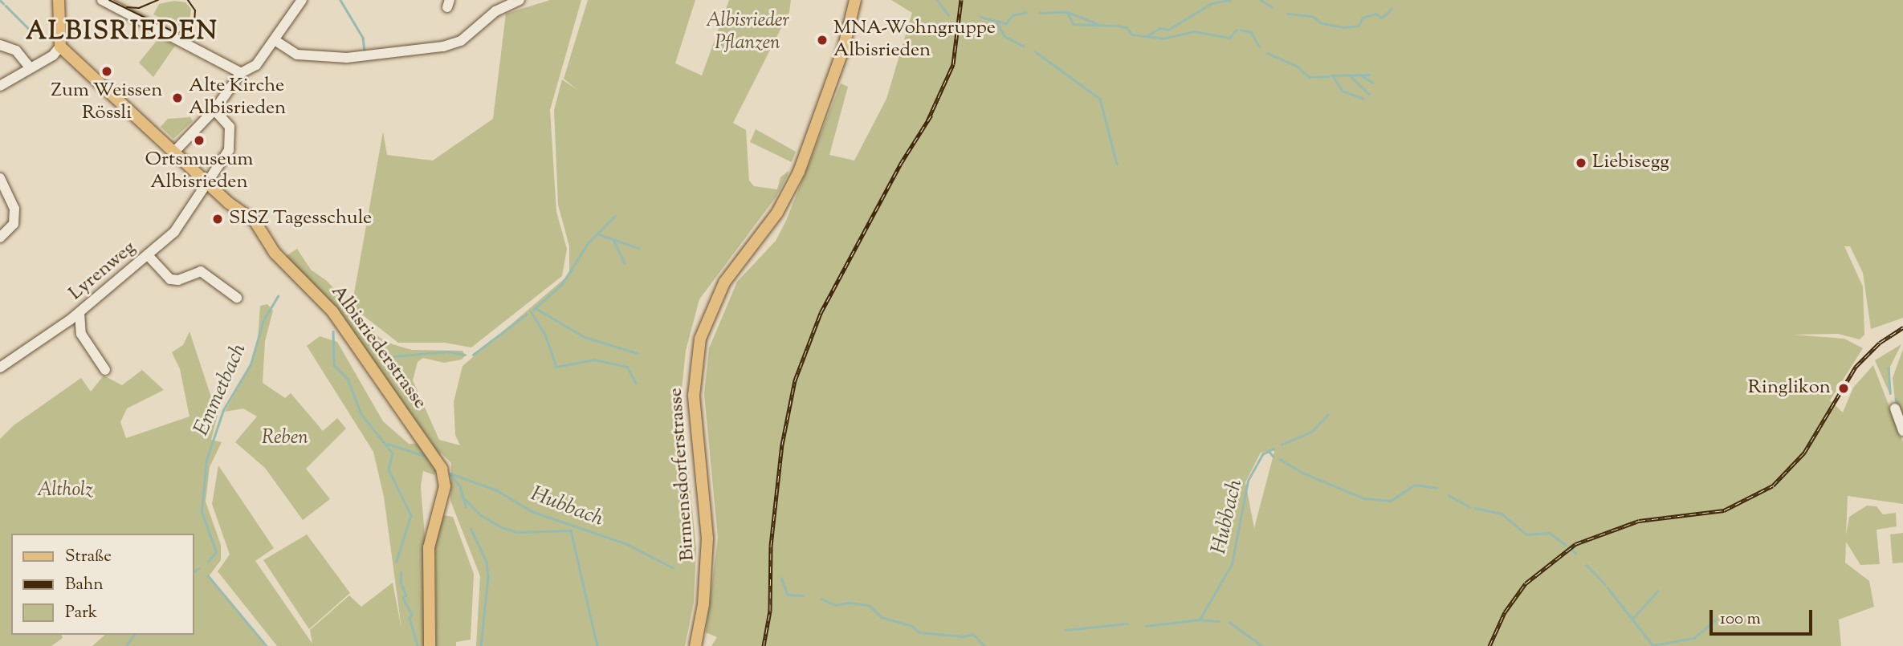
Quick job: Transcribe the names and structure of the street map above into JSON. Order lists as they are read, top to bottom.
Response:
{
  "streets": {
    "main road": ["Albisriederstrasse", "Birmensdorferstrasse"],
    "street": ["Lyrenweg"]
  },
  "crossings": [
    ["Lyrenweg", "Albisriederstrasse"]
  ],
  "districts": ["ALBISRIEDEN"],
  "water": ["Emmetbach", "Hubbach"],
  "parks": ["Albisrieder Pflanzen", "Reben", "Altholz"],
  "places": [
    "MNA-Wohngruppe Albisrieden",
    "Zum Weissen Rössli",
    "Alte Kirche Albisrieden",
    "Ortsmuseum Albisrieden",
    "Liebisegg",
    "SISZ Tagesschule",
    "Ringlikon"
  ],
  "legend": ["Straße", "Bahn", "Park"],
  "scale_bar": "100 m"
}
